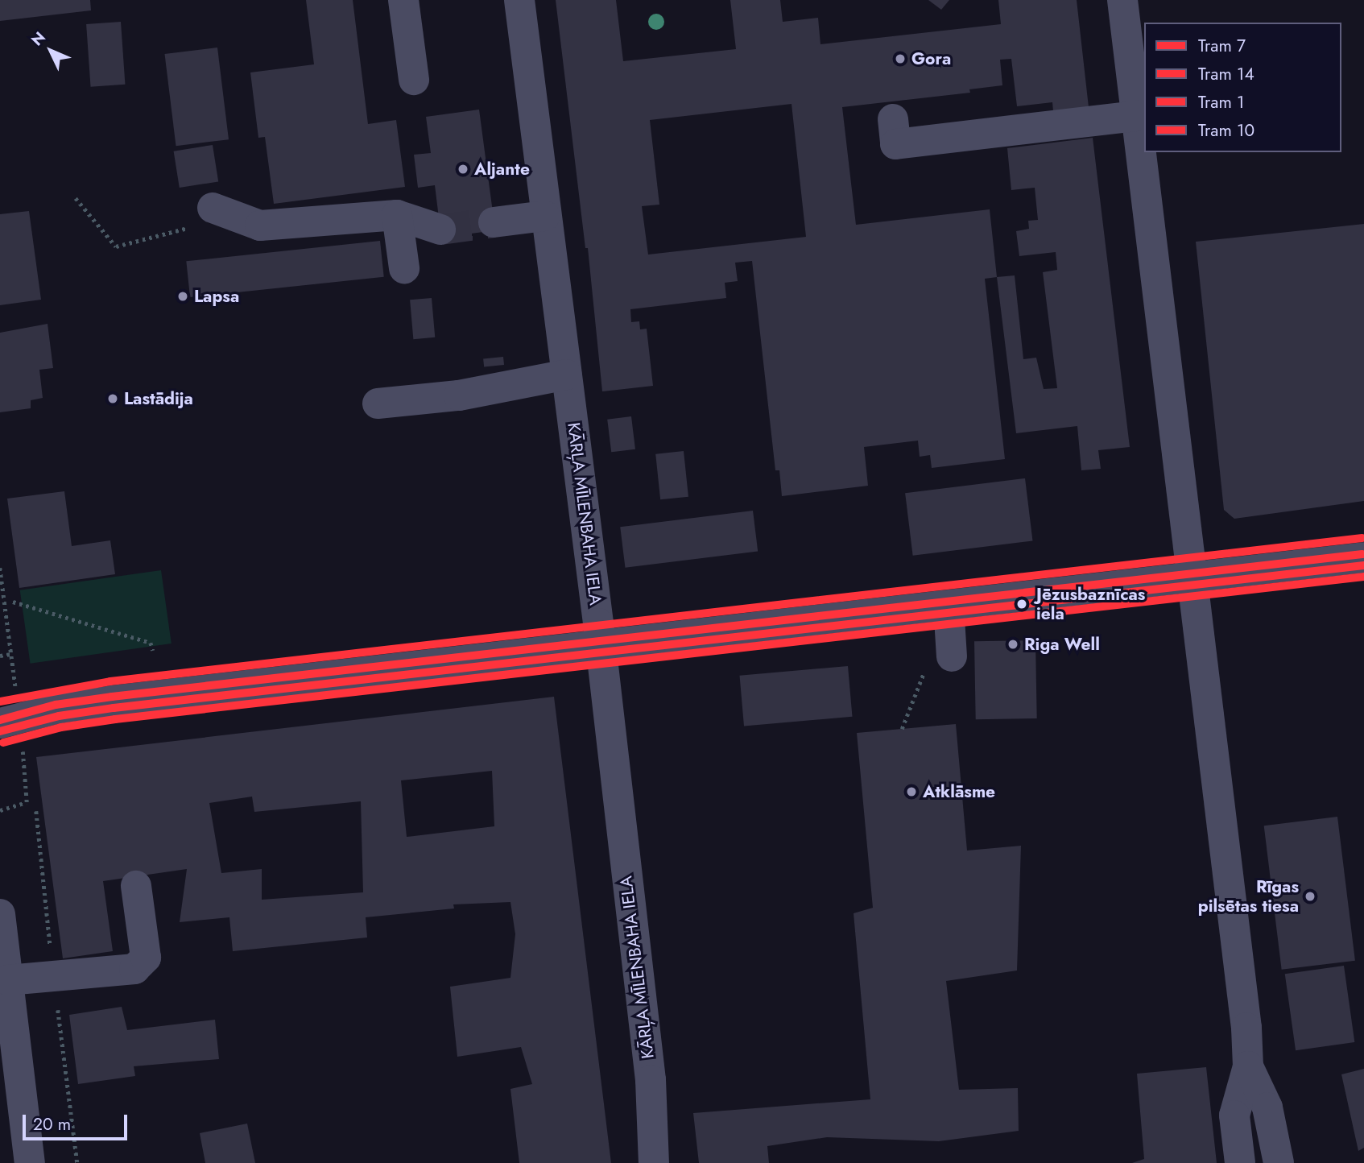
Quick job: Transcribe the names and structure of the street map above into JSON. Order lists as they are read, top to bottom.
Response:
{
  "streets": {
    "street": ["KĀRĻA MĪLENBAHA IELA"]
  },
  "places": [
    "Gora",
    "Aljante",
    "Lapsa",
    "Lastādija",
    "Jēzusbaznīcas iela",
    "Riga Well",
    "Atklāsme",
    "Rīgas pilsētas tiesa"
  ],
  "lines": [
    "tram line 10",
    "tram line 1",
    "tram line 7",
    "tram line 14"
  ],
  "legend": [
    "Tram 7",
    "Tram 14",
    "Tram 1",
    "Tram 10"
  ],
  "scale_bar": "20 m",
  "north": "top left"
}
